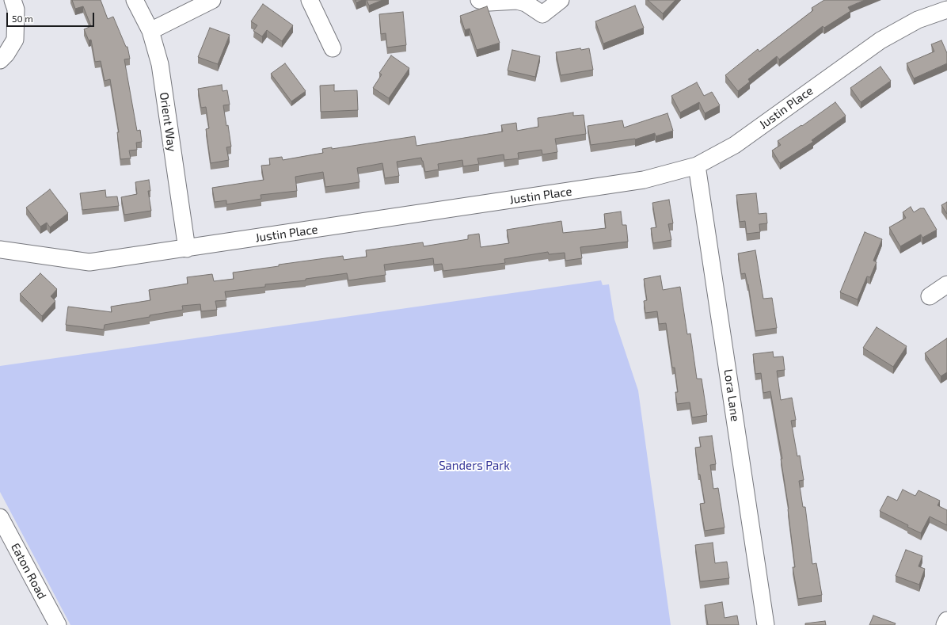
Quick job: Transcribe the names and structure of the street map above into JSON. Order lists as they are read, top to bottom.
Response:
{
  "streets": {
    "street": [
      "Justin Place",
      "Orient Way",
      "Lora Lane",
      "Eaton Road"
    ]
  },
  "crossings": [
    ["Justin Place", "Orient Way"],
    ["Justin Place", "Lora Lane"]
  ],
  "parks": ["Sanders Park"],
  "scale_bar": "50 m"
}
